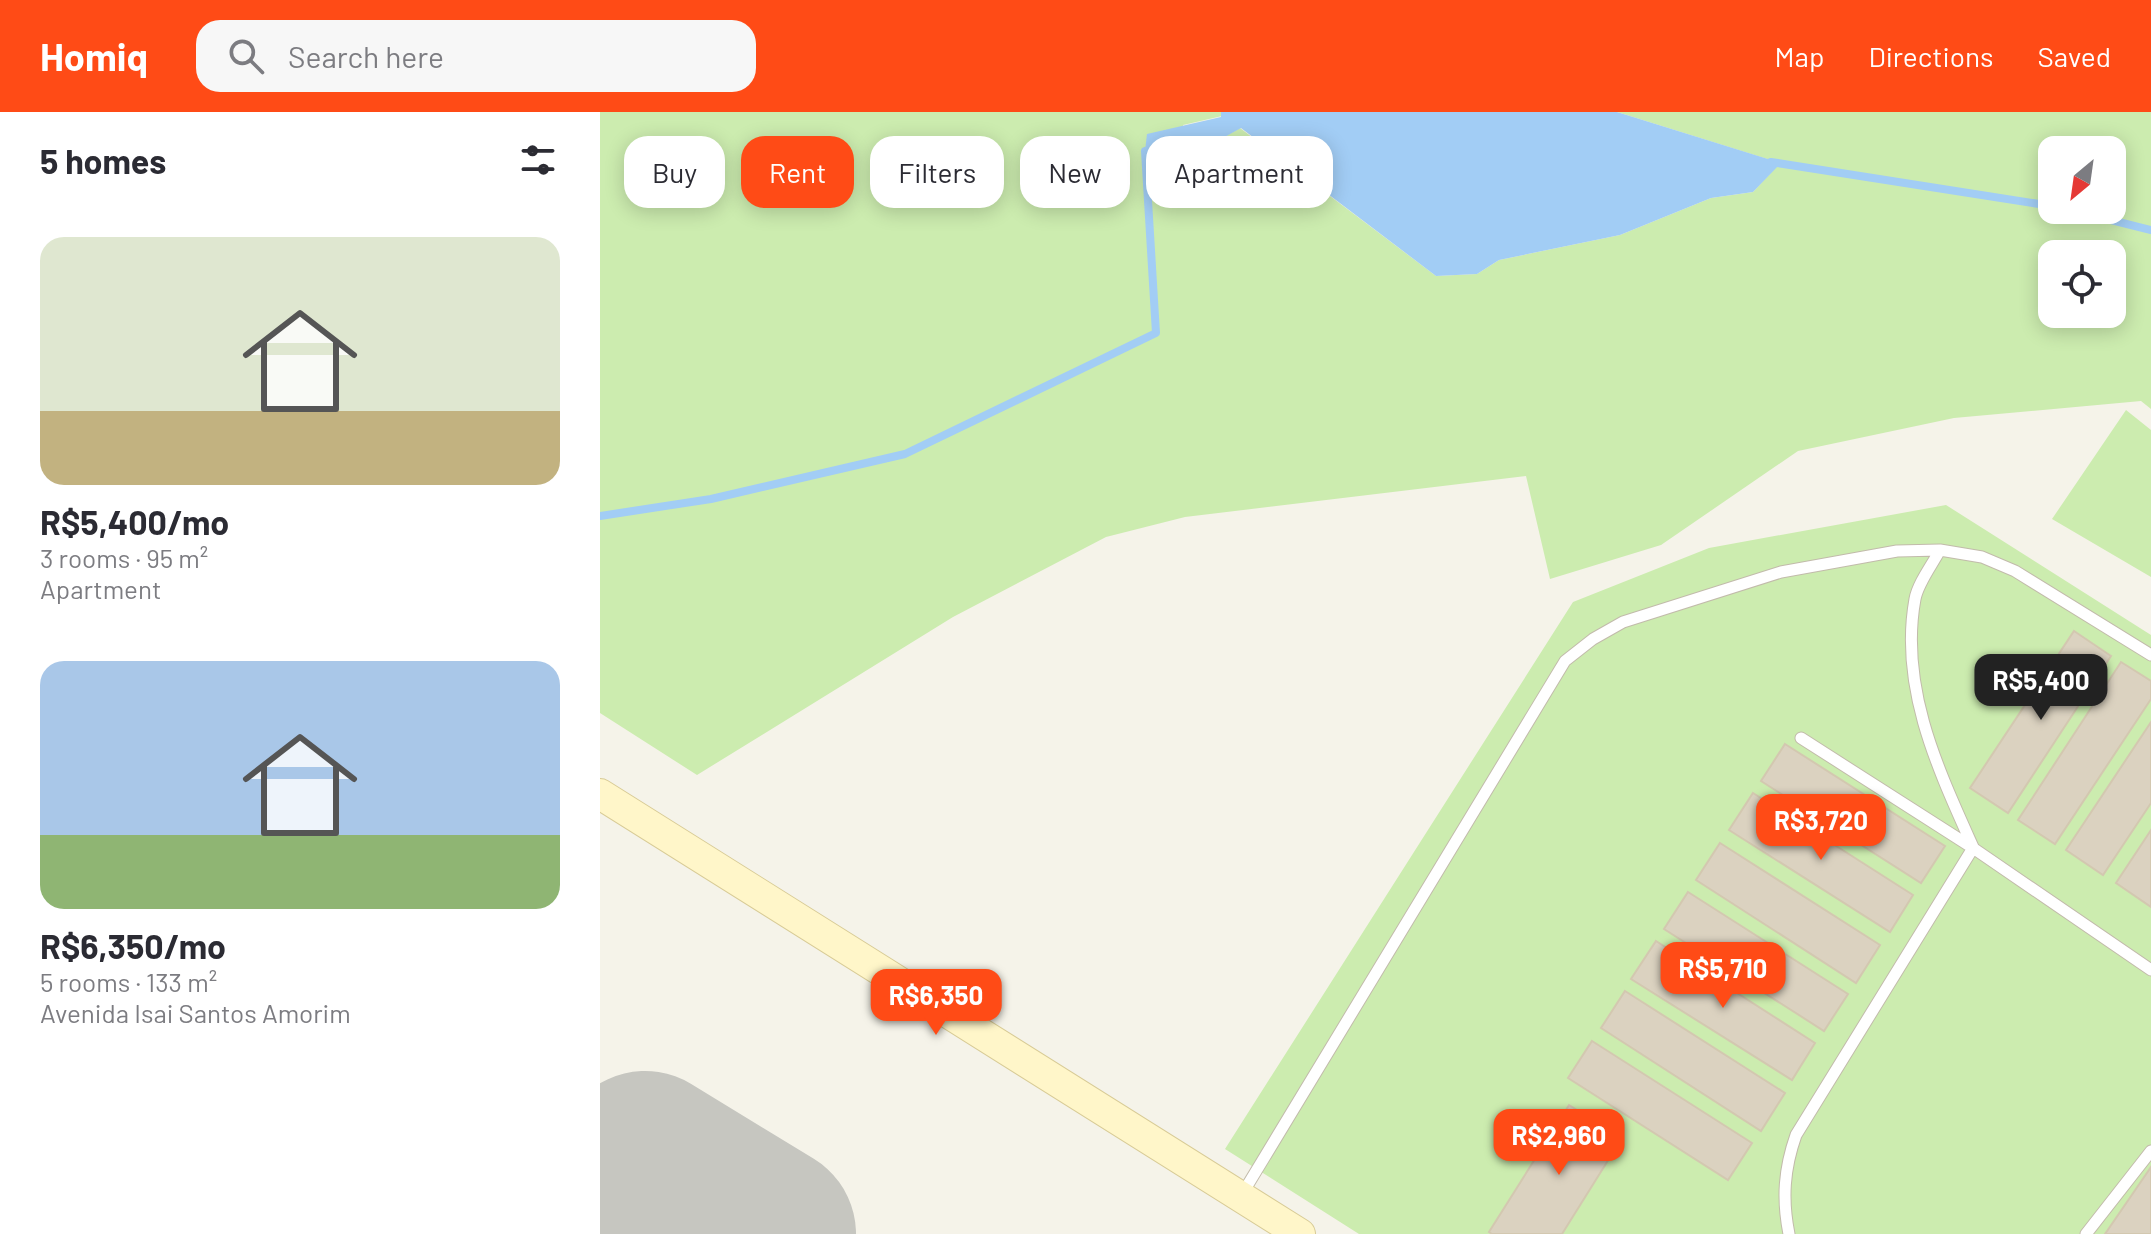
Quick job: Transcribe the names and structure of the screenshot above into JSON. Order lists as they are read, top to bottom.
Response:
{
  "north": "bottom left",
  "page": {
    "header": "Homiq",
    "search": "Search here",
    "nav": ["Map", "Directions", "Saved"],
    "heading": "5 homes",
    "chip": [
      "Buy",
      "Rent",
      "Filters",
      "New",
      "Apartment"
    ],
    "list": [
      {
        "name": "R$5,400/mo",
        "note": "3 rooms · 95 m² · Apartment"
      },
      {
        "name": "R$6,350/mo",
        "note": "5 rooms · 133 m² · Avenida Isai Santos Amorim"
      }
    ],
    "price": [
      "R$5,400",
      "R$3,720",
      "R$5,710",
      "R$6,350",
      "R$2,960"
    ]
  }
}
